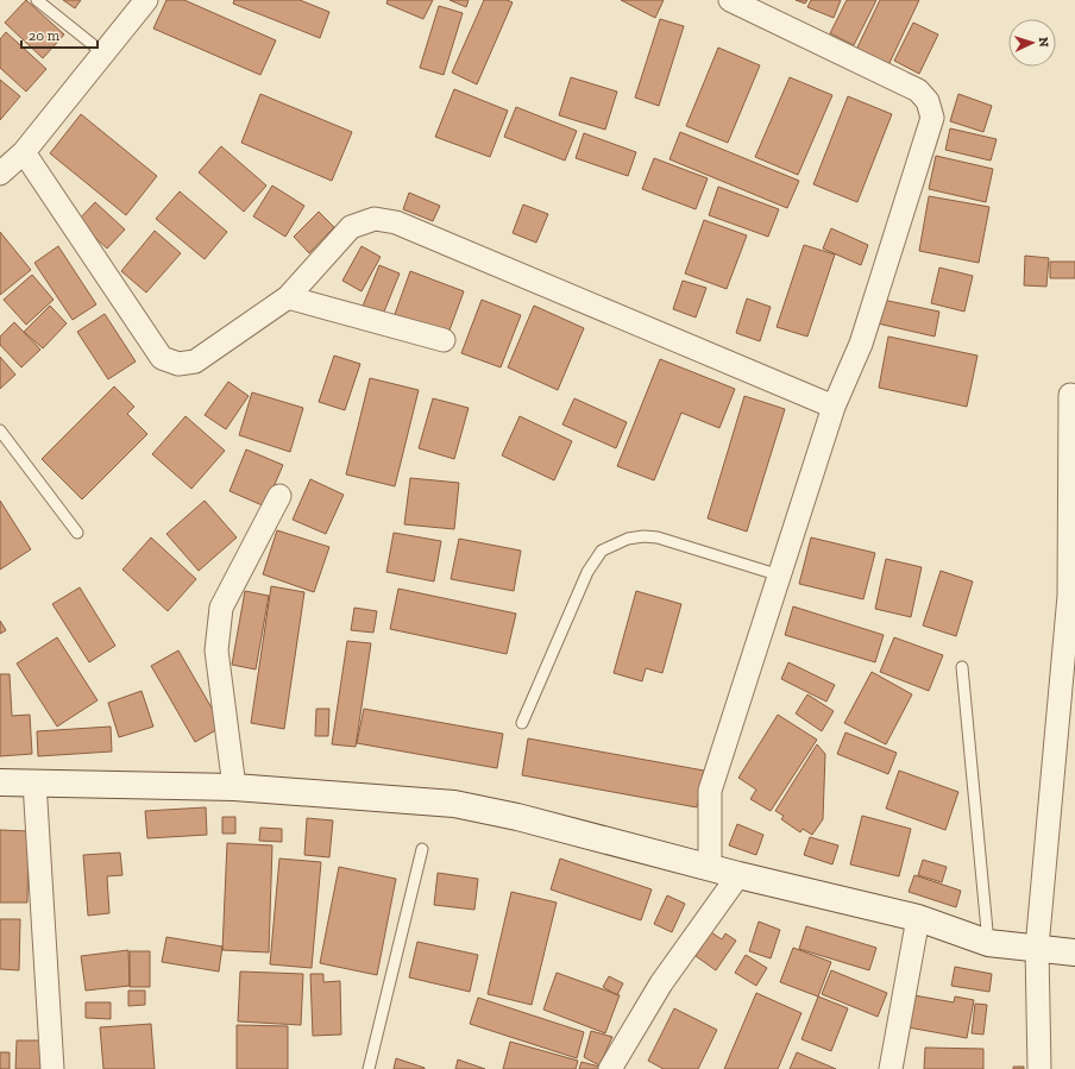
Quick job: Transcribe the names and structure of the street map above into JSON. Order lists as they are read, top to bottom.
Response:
{
  "scale_bar": "20 m",
  "north": "right"
}
